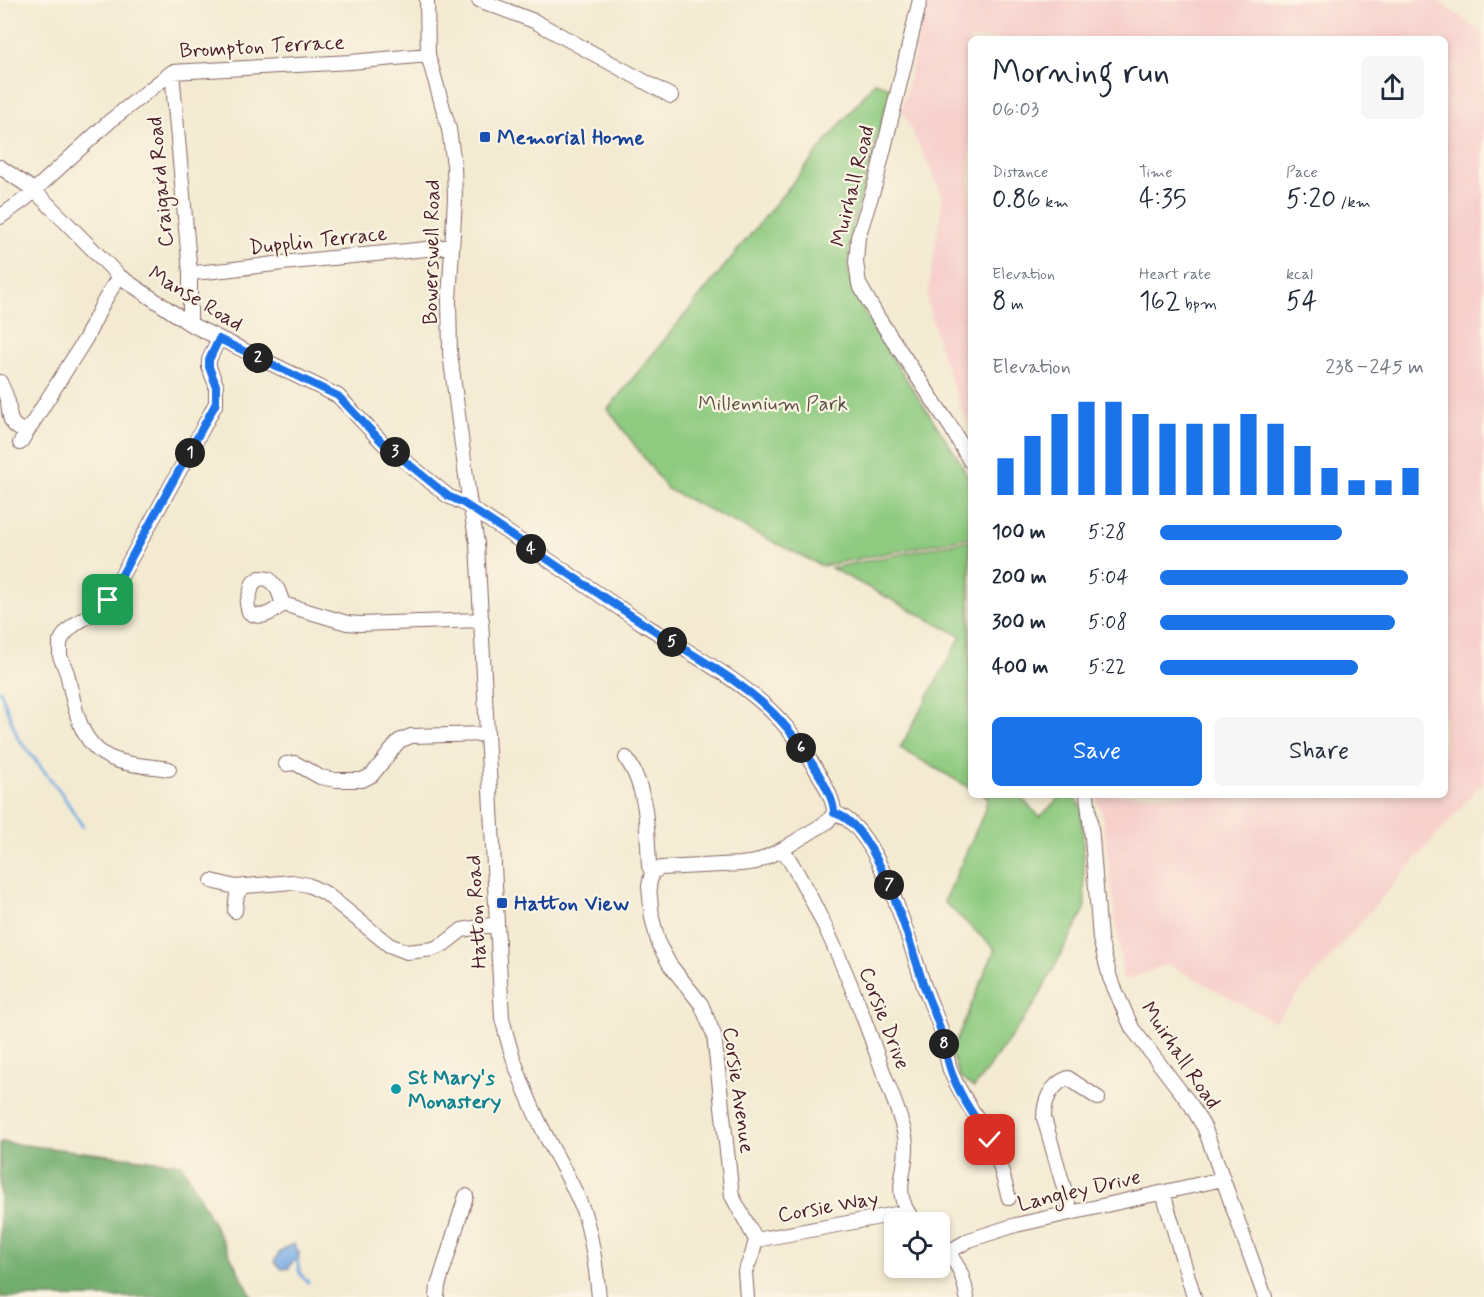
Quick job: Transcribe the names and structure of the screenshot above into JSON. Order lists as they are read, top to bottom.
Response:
{
  "streets": {
    "street": [
      "Brompton Terrace",
      "Craigard Road",
      "Muirhall Road",
      "Dupplin Terrace",
      "Bowerswell Road",
      "Manse Road",
      "Hatton Road",
      "Corsie Drive",
      "Corsie Avenue",
      "Langley Drive",
      "Corsie Way"
    ]
  },
  "crossings": [
    ["Brompton Terrace", "Craigard Road"],
    ["Brompton Terrace", "Bowerswell Road"],
    ["Brompton Terrace", "Manse Road"],
    ["Craigard Road", "Dupplin Terrace"],
    ["Craigard Road", "Manse Road"],
    ["Muirhall Road", "Langley Drive"],
    ["Dupplin Terrace", "Bowerswell Road"],
    ["Bowerswell Road", "Manse Road"],
    ["Bowerswell Road", "Hatton Road"],
    ["Manse Road", "Hatton Road"],
    ["Corsie Avenue", "Corsie Way"]
  ],
  "parks": ["Millennium Park"],
  "places": {
    "transit": ["Memorial Home", "Hatton View"],
    "other": ["St Mary's Monastery"]
  },
  "page": {
    "heading": ["Morning run", "06:03"],
    "stats": [
      ["Distance", "0.86 km"],
      ["Time", "4:35"],
      ["Pace", "5:20 /km"],
      ["Elevation", "8 m"],
      ["Heart rate", "162 bpm"],
      ["kcal", "54"]
    ],
    "chart": ["Elevation", "238–245 m"],
    "pins": [
      "2",
      "3",
      "1",
      "4",
      "5",
      "6",
      "7",
      "8"
    ],
    "list": [
      {
        "name": "100 m",
        "note": "5:28"
      },
      {
        "name": "200 m",
        "note": "5:04"
      },
      {
        "name": "300 m",
        "note": "5:08"
      },
      {
        "name": "400 m",
        "note": "5:22"
      }
    ],
    "buttons": ["Save", "Share"]
  }
}
